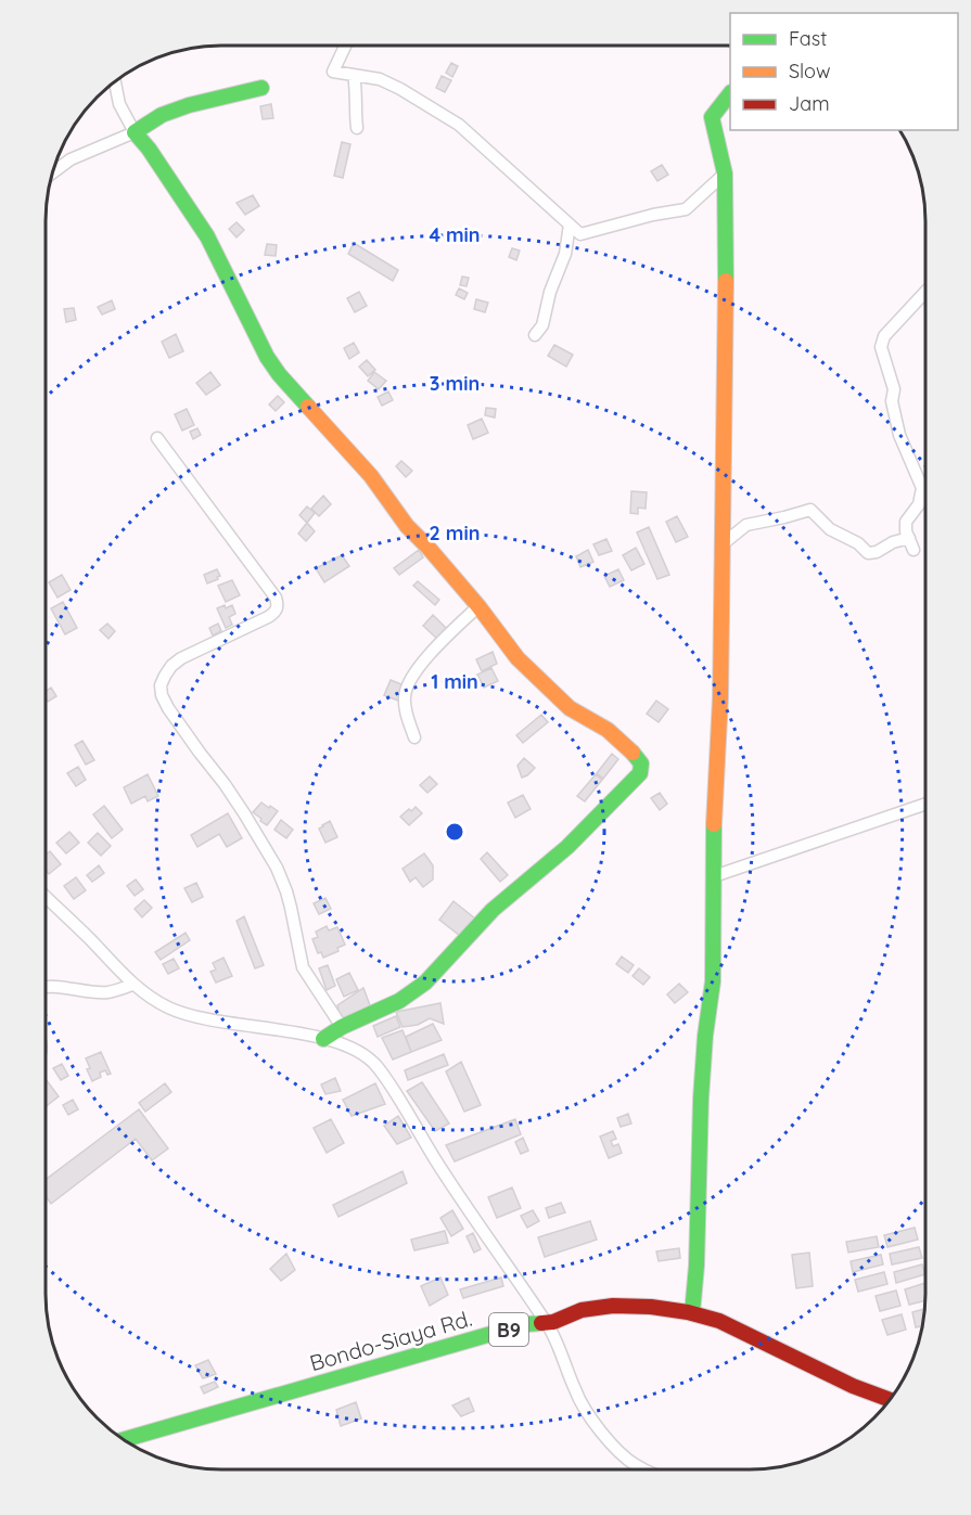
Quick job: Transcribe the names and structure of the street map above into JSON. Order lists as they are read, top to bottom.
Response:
{
  "streets": {
    "main road": ["B9", "Bondo-Siaya Rd."]
  },
  "legend": ["Fast", "Slow", "Jam"],
  "rings": [
    "4 min",
    "3 min",
    "2 min",
    "1 min"
  ]
}
